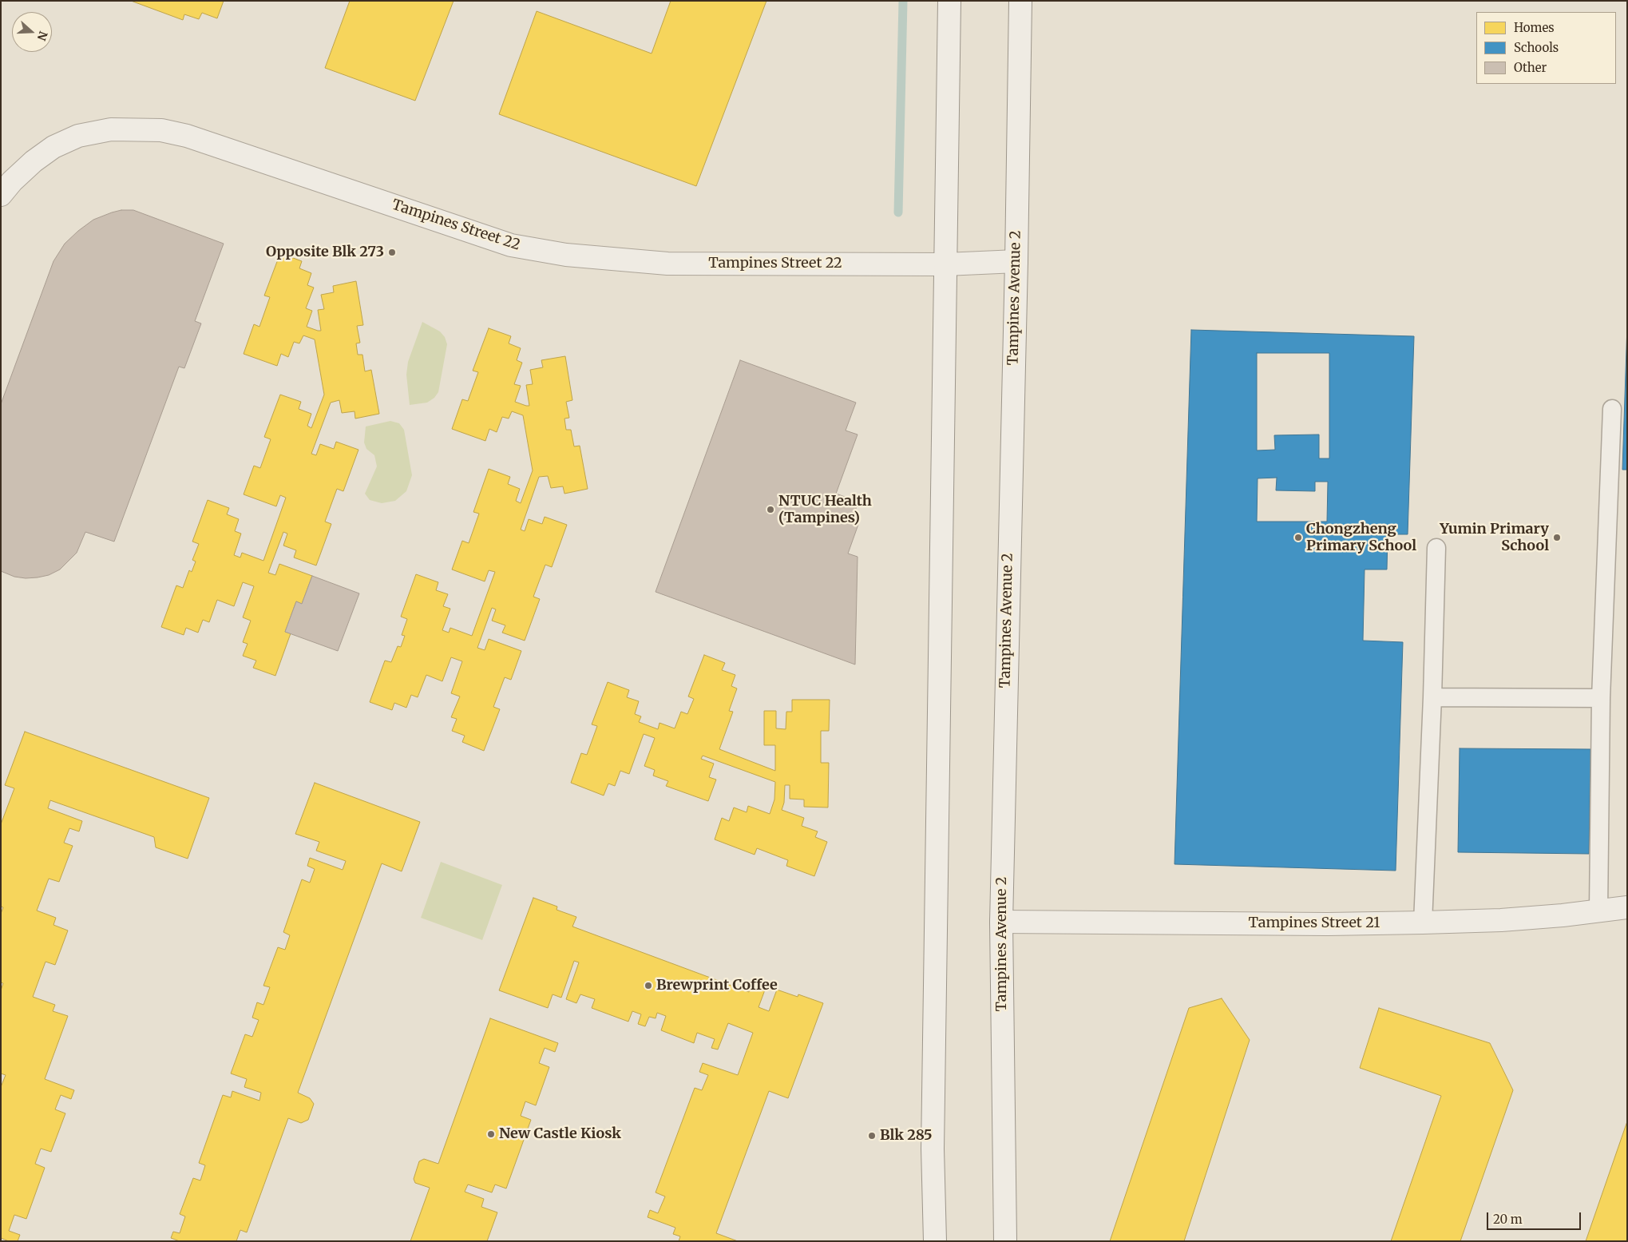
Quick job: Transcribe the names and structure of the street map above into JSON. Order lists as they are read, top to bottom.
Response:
{
  "streets": {
    "main road": ["Tampines Street 22", "Tampines Avenue 2", "Tampines Street 21"]
  },
  "crossings": [
    ["Tampines Street 22", "Tampines Avenue 2"],
    ["Tampines Avenue 2", "Tampines Street 21"]
  ],
  "places": [
    "Opposite Blk 273",
    "NTUC Health (Tampines)",
    "Chongzheng Primary School",
    "Yumin Primary School",
    "Brewprint Coffee",
    "New Castle Kiosk",
    "Blk 285"
  ],
  "legend": ["Homes", "Schools", "Other"],
  "scale_bar": "20 m",
  "north": "right"
}
